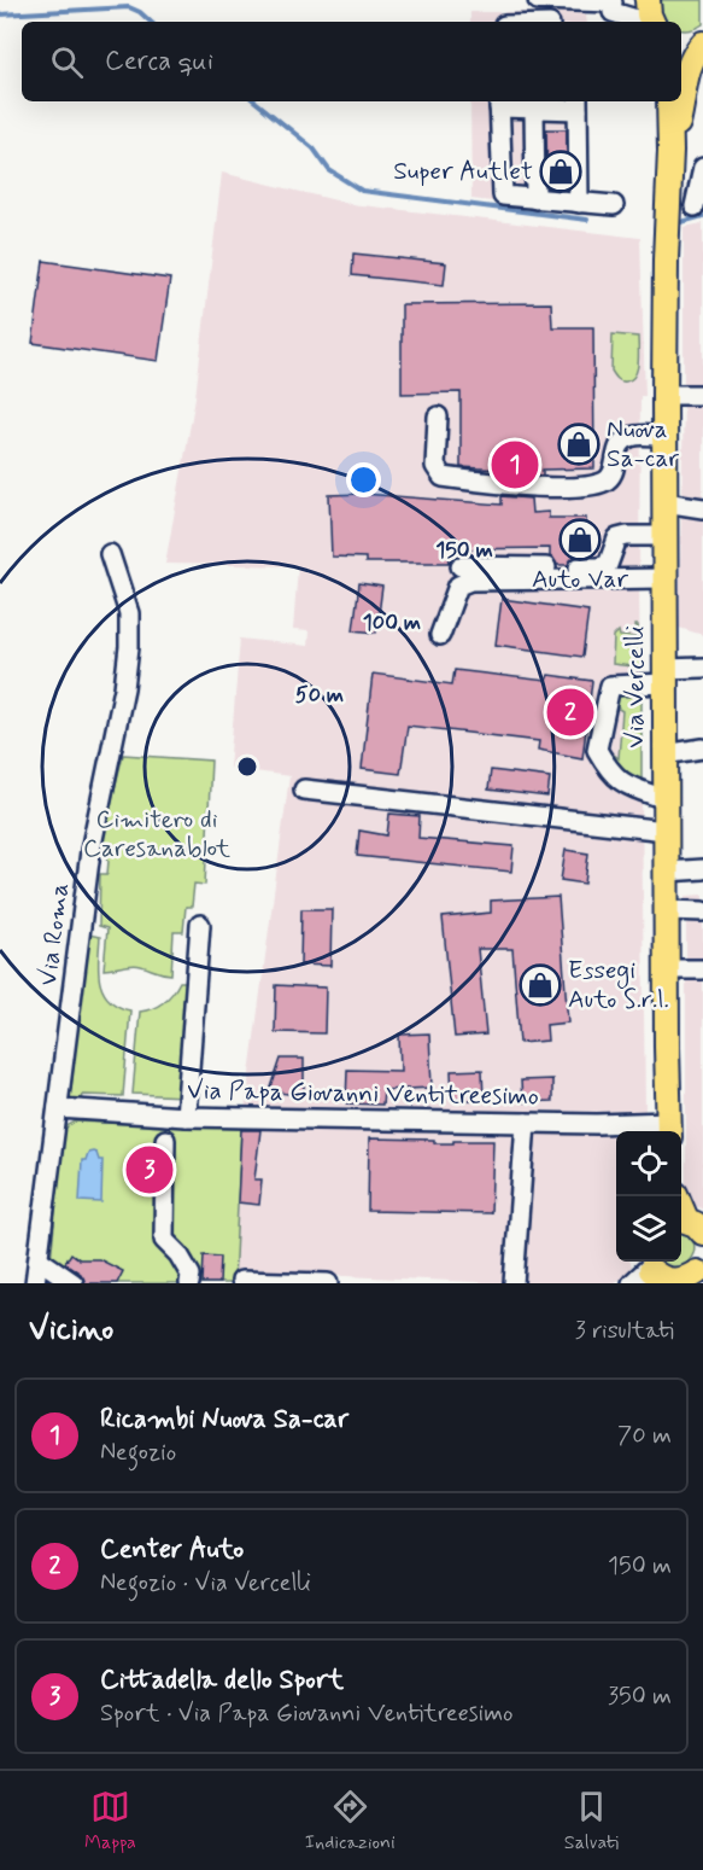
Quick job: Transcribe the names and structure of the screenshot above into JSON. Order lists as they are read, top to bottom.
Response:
{
  "streets": {
    "main road": ["Via Vercelli"],
    "street": ["Via Roma", "Via Papa Giovanni Ventitreesimo"]
  },
  "crossings": [
    ["Via Vercelli", "Via Papa Giovanni Ventitreesimo"],
    ["Via Roma", "Via Papa Giovanni Ventitreesimo"]
  ],
  "parks": ["Cimitero di Caresanablot"],
  "places": {
    "shop": [
      "Super Autlet",
      "Nuova Sa-car",
      "Auto Var",
      "Essegi Auto S.r.l."
    ]
  },
  "page": {
    "search": "Cerca qui",
    "pins": ["1", "2", "3"],
    "heading": ["Vicino", "3 risultati"],
    "list": [
      {
        "mark": "1",
        "name": "Ricambi Nuova Sa-car",
        "note": "Negozio",
        "value": "70 m"
      },
      {
        "mark": "2",
        "name": "Center Auto",
        "note": "Negozio · Via Vercelli",
        "value": "150 m"
      },
      {
        "mark": "3",
        "name": "Cittadella dello Sport",
        "note": "Sport · Via Papa Giovanni Ventitreesimo",
        "value": "350 m"
      }
    ],
    "nav": ["Mappa", "Indicazioni", "Salvati"]
  },
  "rings": ["150 m", "100 m", "50 m"]
}
